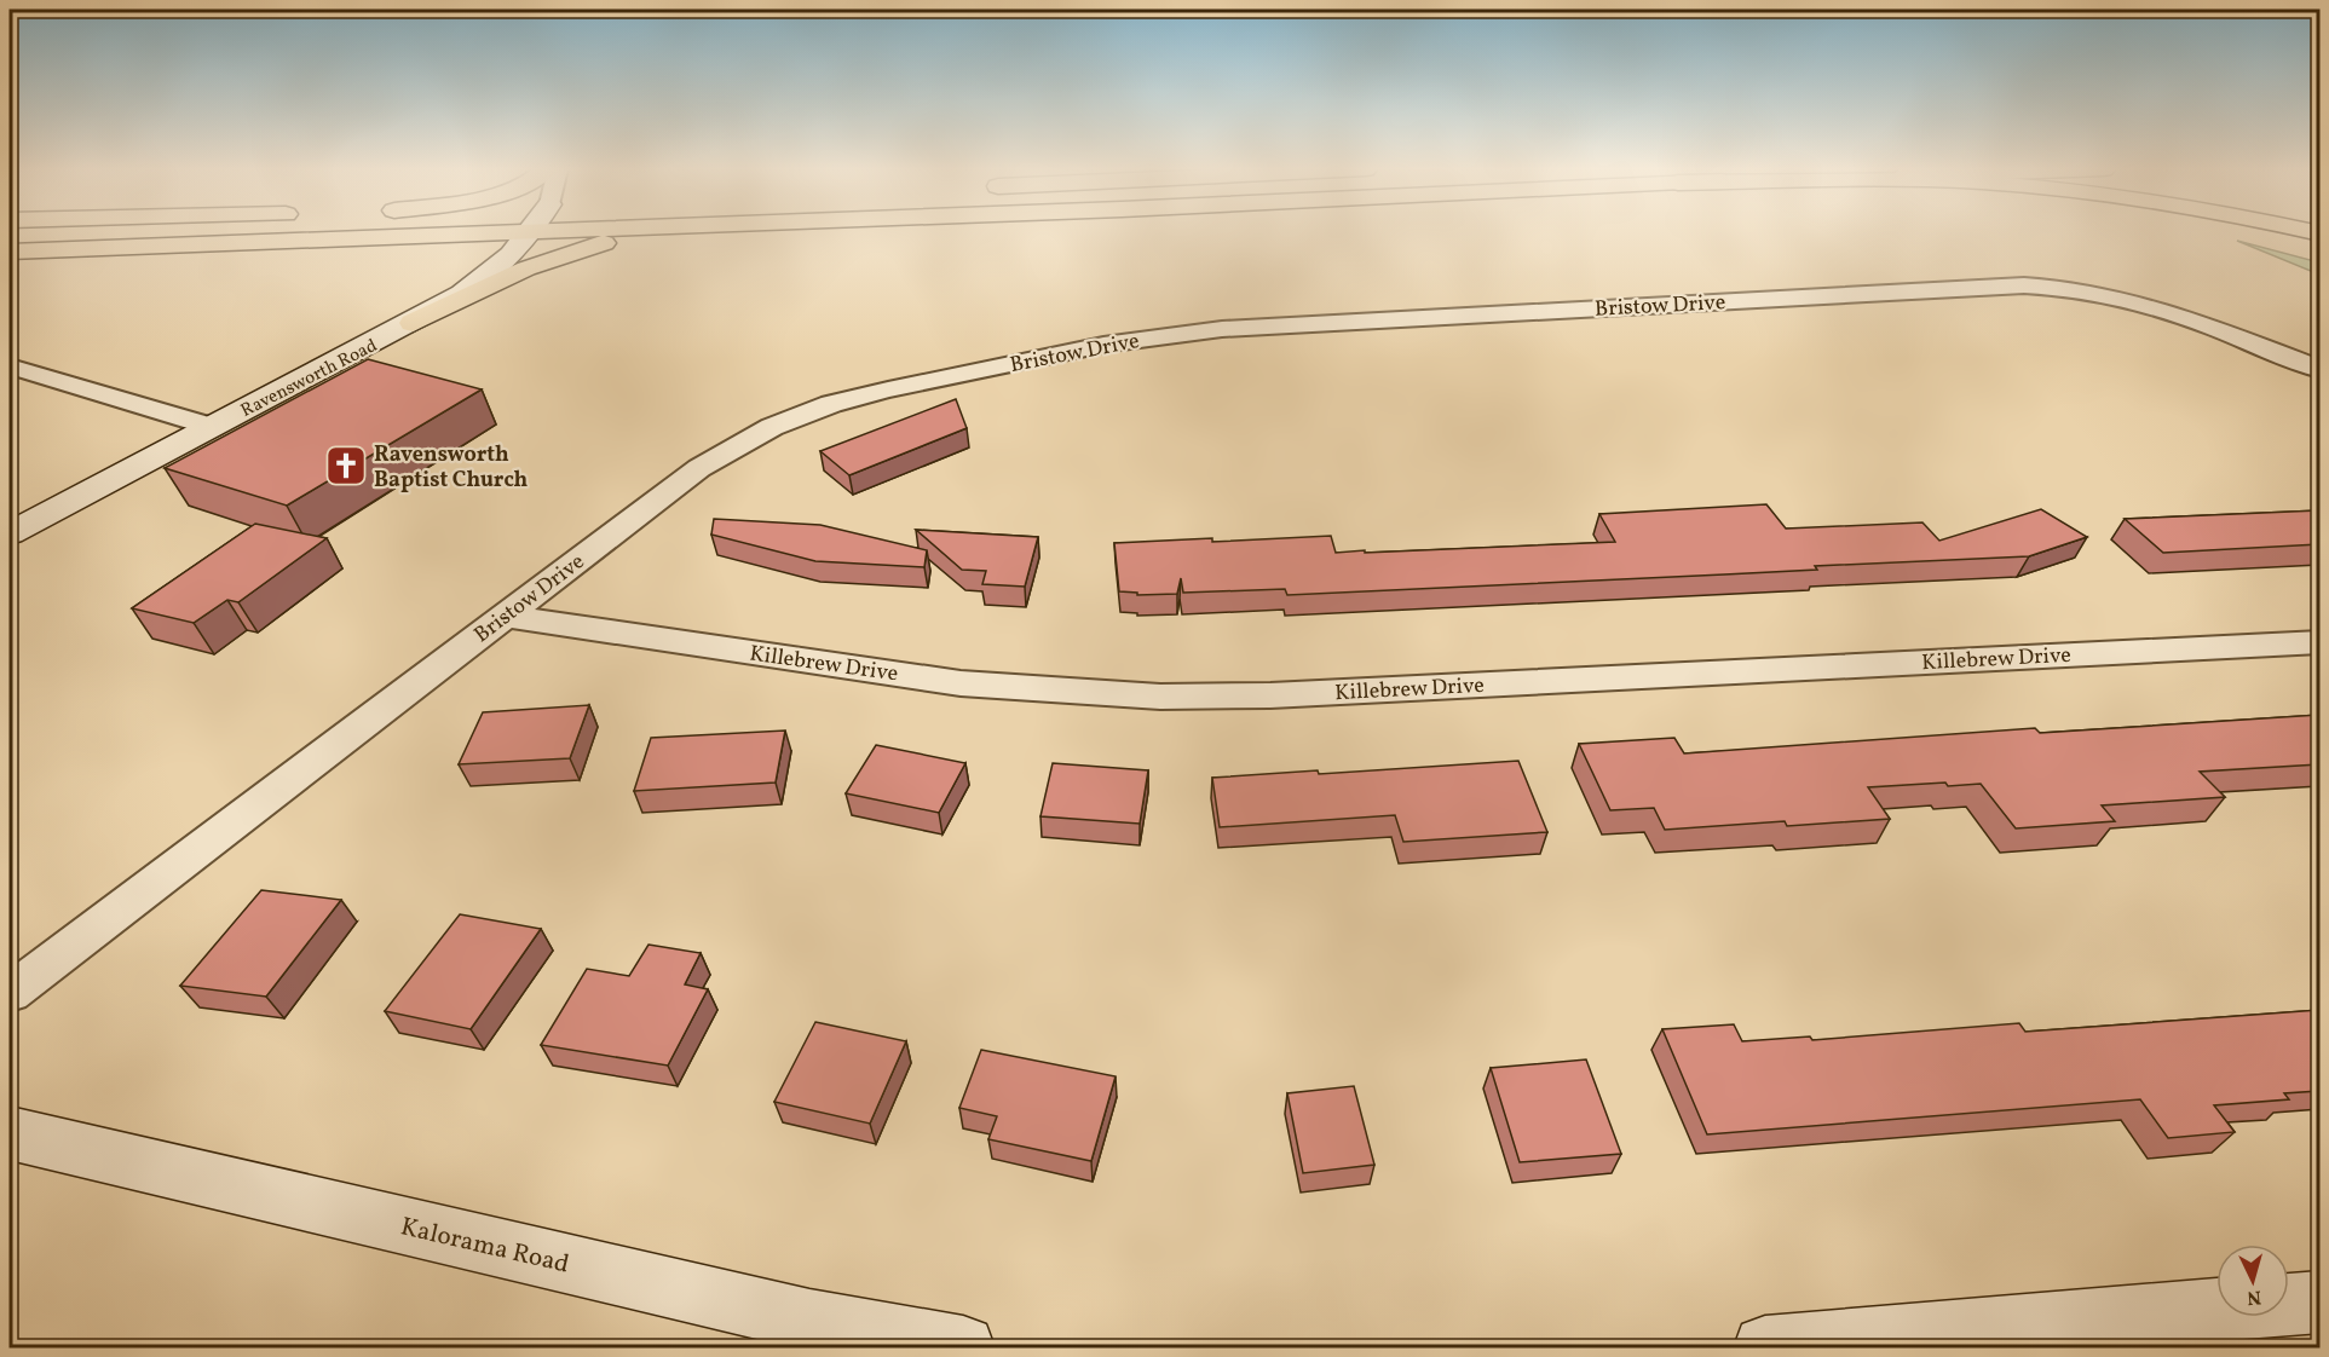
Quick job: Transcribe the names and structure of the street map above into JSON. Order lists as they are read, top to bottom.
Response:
{
  "streets": {
    "street": [
      "Bristow Drive",
      "Ravensworth Road",
      "Killebrew Drive",
      "Kalorama Road"
    ]
  },
  "crossings": [
    ["Bristow Drive", "Killebrew Drive"]
  ],
  "places": {
    "church": ["Ravensworth Baptist Church"]
  },
  "north": "bottom"
}
